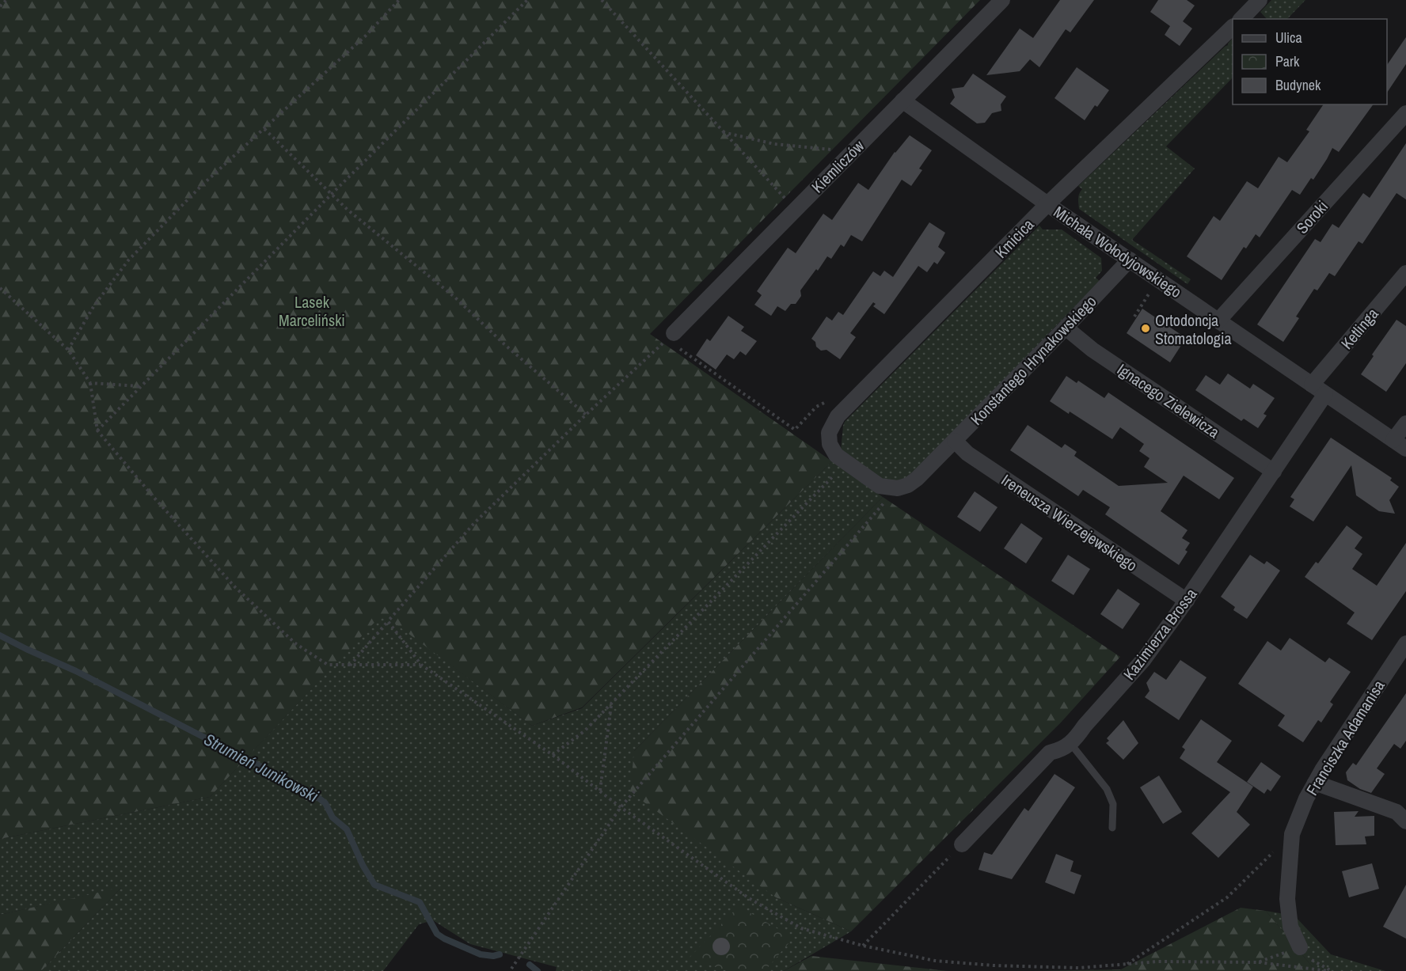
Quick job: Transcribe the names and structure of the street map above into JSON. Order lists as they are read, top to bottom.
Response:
{
  "streets": {
    "street": [
      "Kiemliczów",
      "Soroki",
      "Kmicica",
      "Michała Wołodyjowskiego",
      "Ketlinga",
      "Konstantego Hrynakowskiego",
      "Ignacego Zielewicza",
      "Ireneusza Wierzejewskiego",
      "Kazimierza Brossa",
      "Franciszka Adamanisa"
    ]
  },
  "crossings": [
    ["Kiemliczów", "Michała Wołodyjowskiego"],
    ["Soroki", "Michała Wołodyjowskiego"],
    ["Kmicica", "Michała Wołodyjowskiego"],
    ["Kmicica", "Konstantego Hrynakowskiego"],
    ["Michała Wołodyjowskiego", "Ketlinga"],
    ["Michała Wołodyjowskiego", "Konstantego Hrynakowskiego"],
    ["Michała Wołodyjowskiego", "Kazimierza Brossa"],
    ["Konstantego Hrynakowskiego", "Ignacego Zielewicza"],
    ["Konstantego Hrynakowskiego", "Ireneusza Wierzejewskiego"],
    ["Ignacego Zielewicza", "Kazimierza Brossa"],
    ["Ireneusza Wierzejewskiego", "Kazimierza Brossa"]
  ],
  "water": ["Strumień Junikowski"],
  "parks": ["Lasek Marceliński"],
  "places": ["Ortodoncja Stomatologia"],
  "legend": ["Ulica", "Park", "Budynek"]
}
